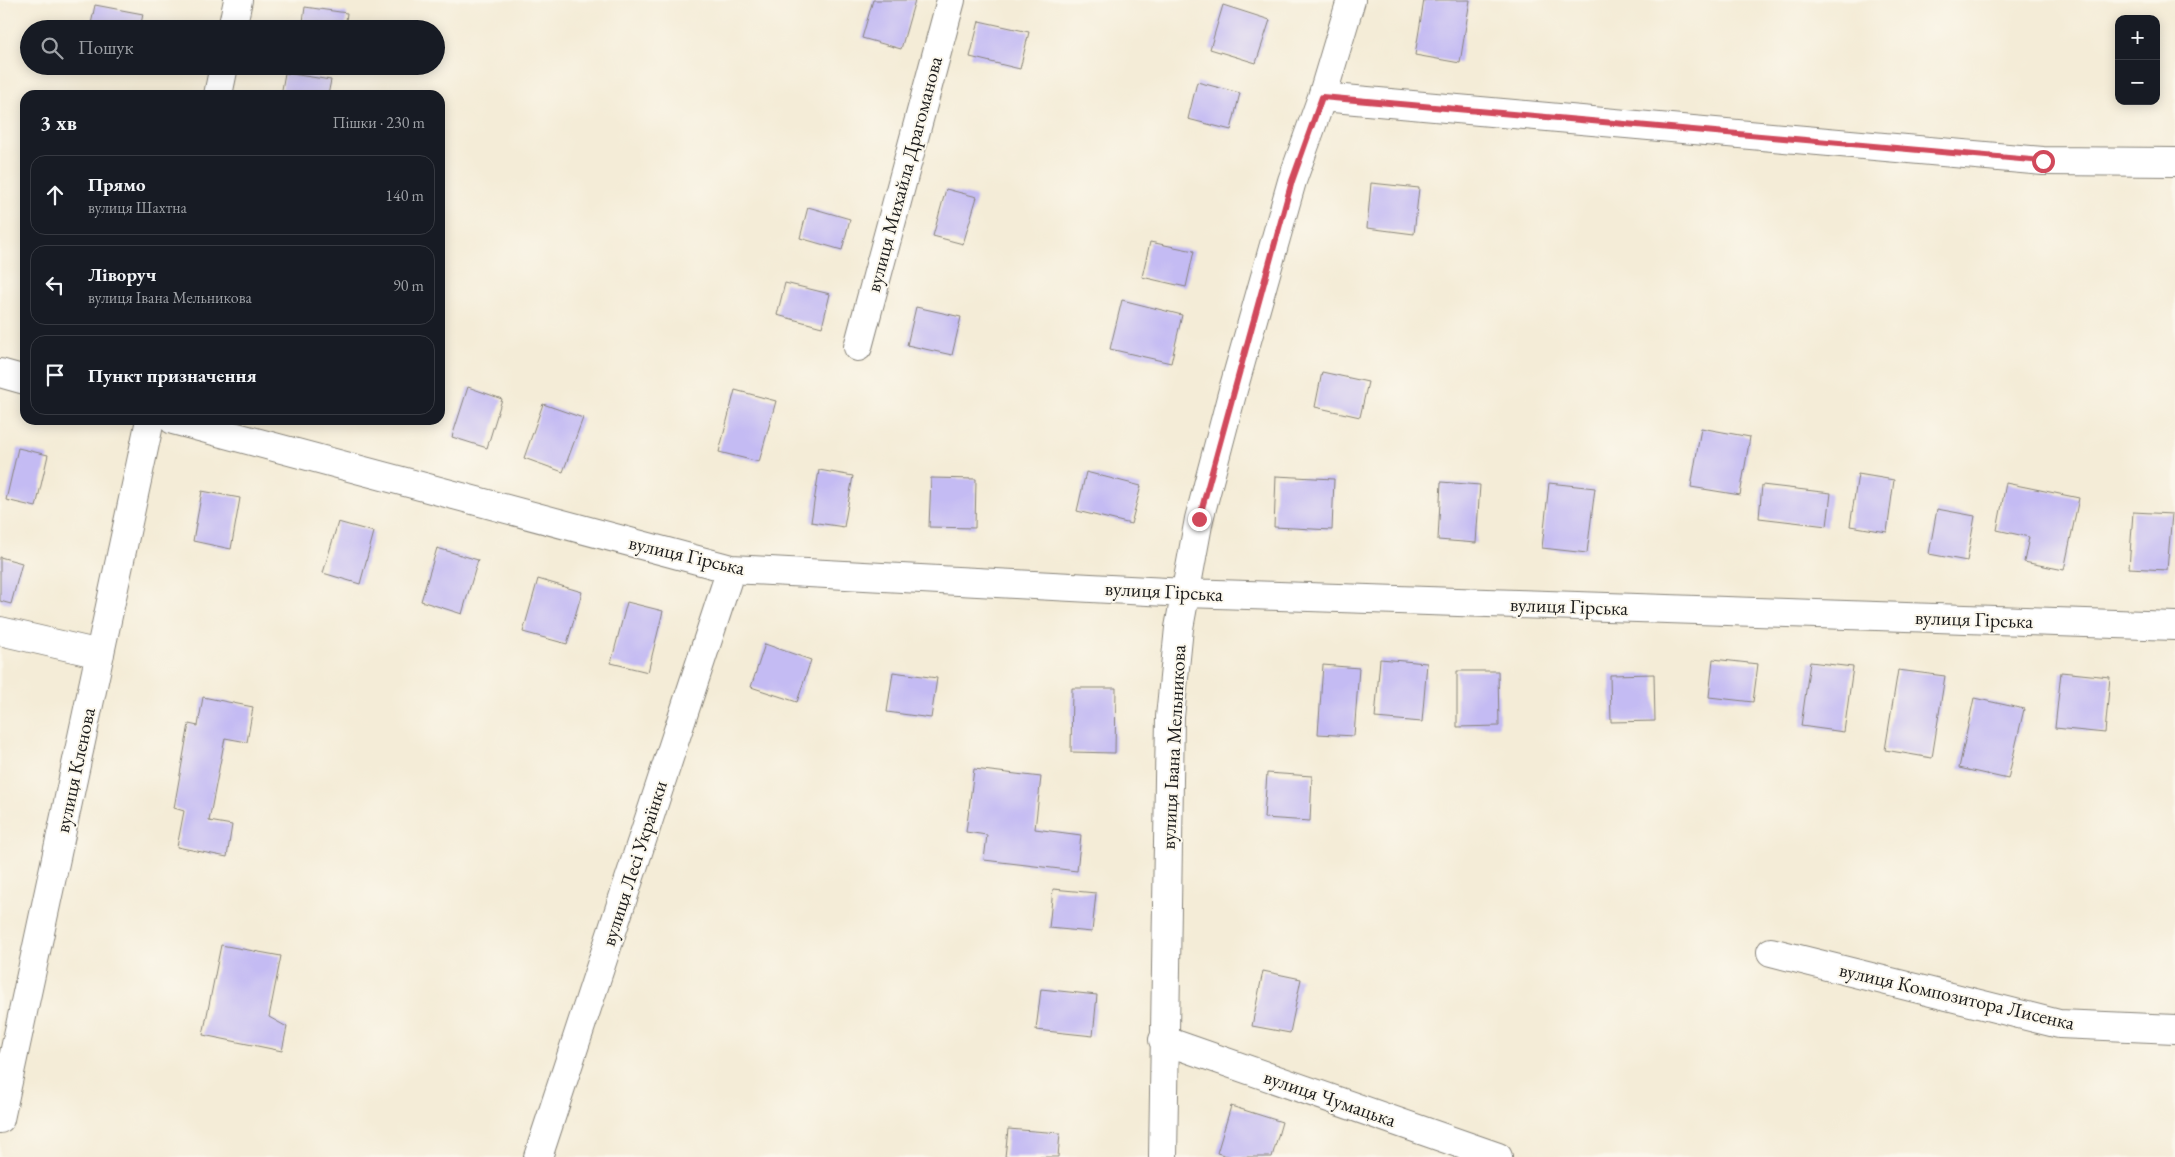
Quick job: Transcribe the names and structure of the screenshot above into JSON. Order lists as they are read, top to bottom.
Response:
{
  "streets": {
    "street": [
      "вулиця Михайла Драгоманова",
      "вулиця Гірська",
      "вулиця Івана Мельникова",
      "вулиця Кленова",
      "вулиця Лесі Українки",
      "вулиця Композитора Лисенка",
      "вулиця Чумацька"
    ]
  },
  "crossings": [
    ["вулиця Гірська", "вулиця Івана Мельникова"],
    ["вулиця Гірська", "вулиця Лесі Українки"],
    ["вулиця Івана Мельникова", "вулиця Чумацька"]
  ],
  "page": {
    "map_buttons": ["+", "−"],
    "search": "Пошук",
    "heading": ["3 хв", "Пішки · 230 m"],
    "list": [
      ["Прямо", "вулиця Шахтна", "140 m"],
      ["Ліворуч", "вулиця Івана Мельникова", "90 m"],
      "Пункт призначення"
    ]
  }
}
